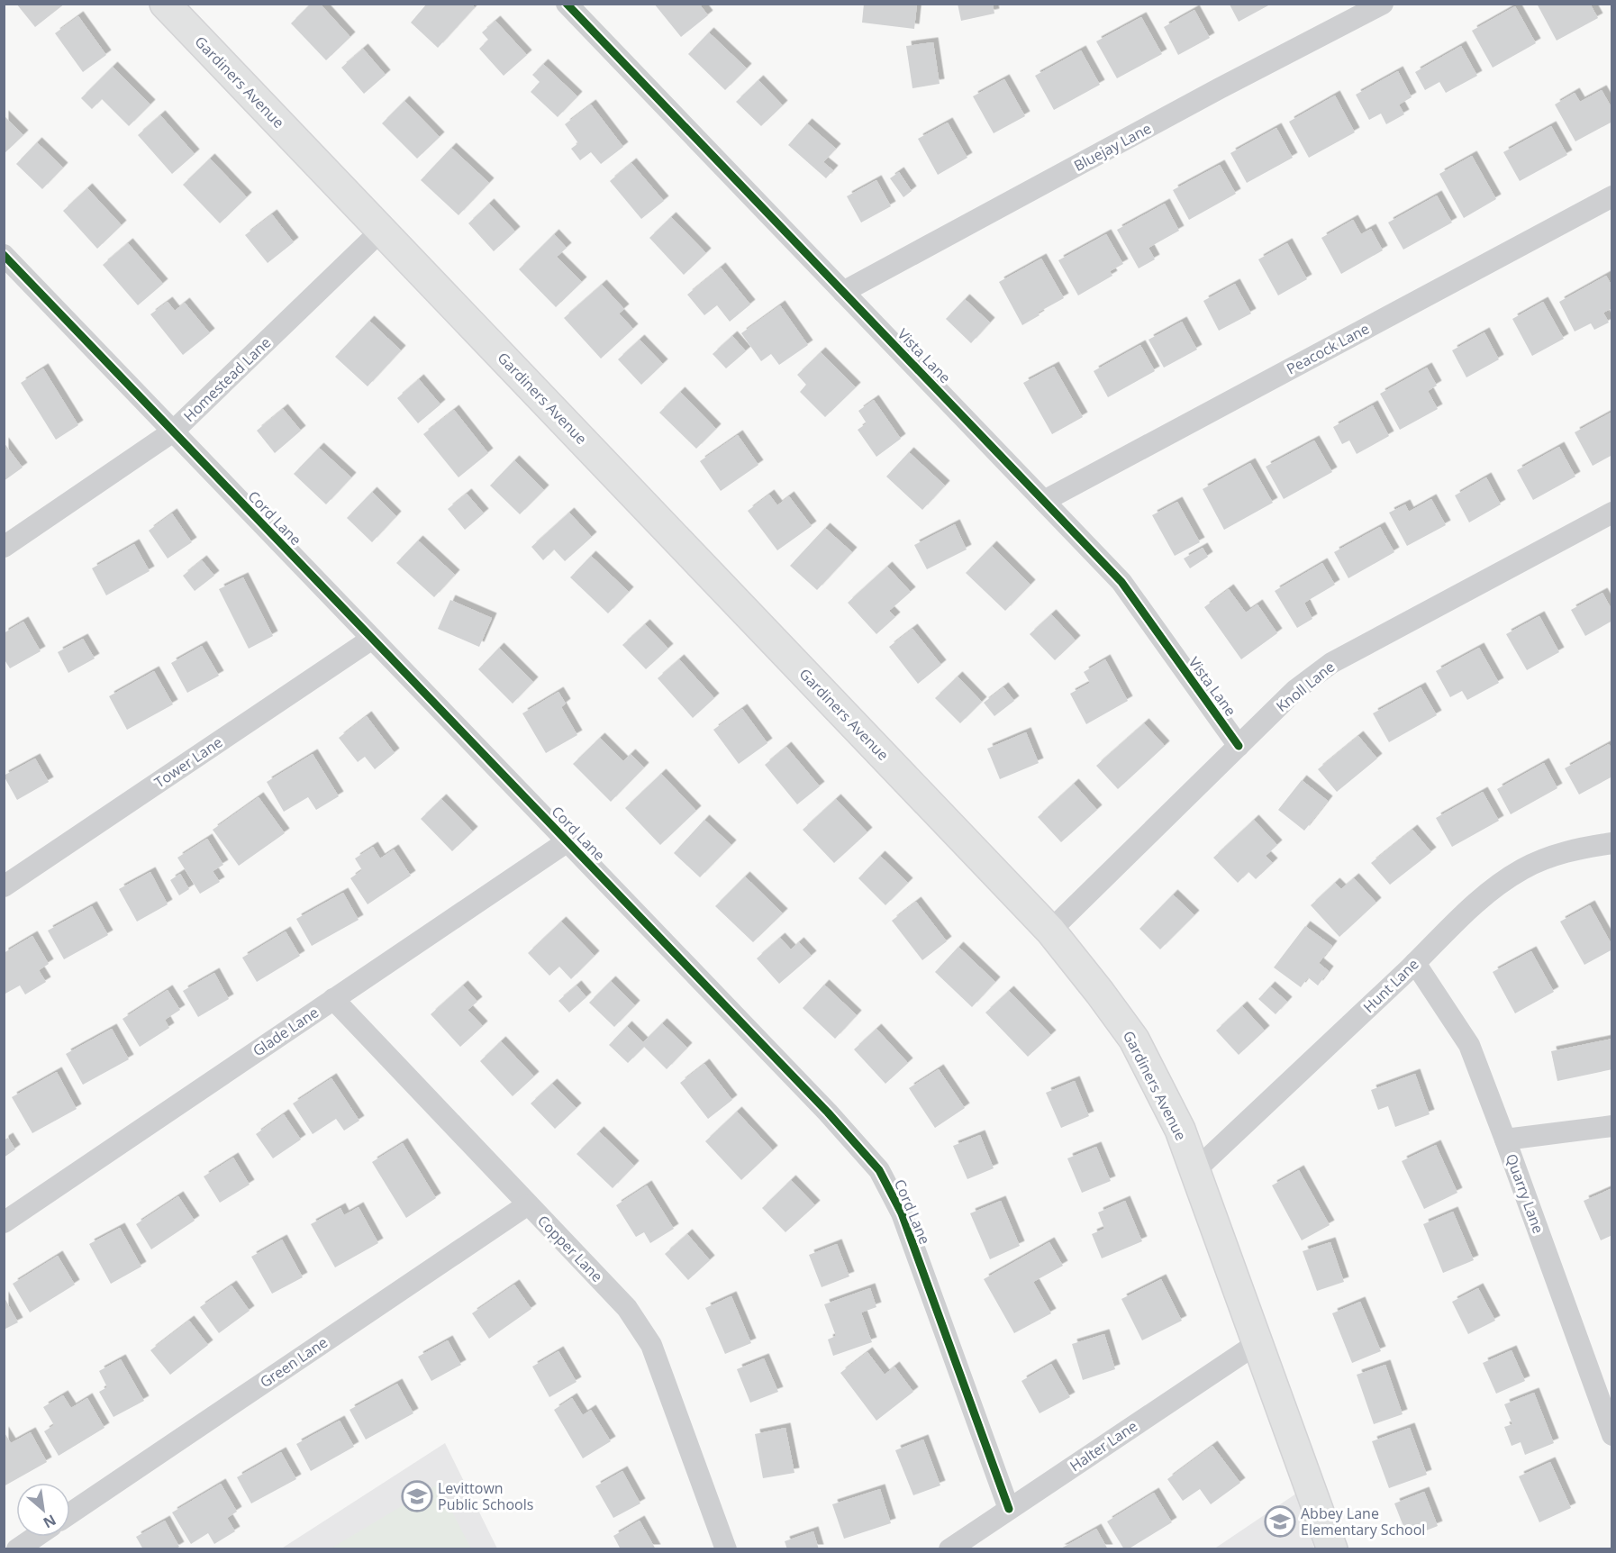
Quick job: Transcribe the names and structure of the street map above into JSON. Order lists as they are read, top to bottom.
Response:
{
  "streets": {
    "main road": ["Gardiners Avenue"],
    "street": [
      "Bluejay Lane",
      "Peacock Lane",
      "Vista Lane",
      "Homestead Lane",
      "Cord Lane",
      "Knoll Lane",
      "Tower Lane",
      "Hunt Lane",
      "Glade Lane",
      "Quarry Lane",
      "Copper Lane",
      "Green Lane",
      "Halter Lane"
    ]
  },
  "crossings": [
    ["Gardiners Avenue", "Homestead Lane"],
    ["Gardiners Avenue", "Knoll Lane"],
    ["Gardiners Avenue", "Hunt Lane"],
    ["Gardiners Avenue", "Halter Lane"],
    ["Bluejay Lane", "Vista Lane"],
    ["Peacock Lane", "Vista Lane"],
    ["Vista Lane", "Knoll Lane"],
    ["Homestead Lane", "Cord Lane"],
    ["Cord Lane", "Tower Lane"],
    ["Cord Lane", "Glade Lane"],
    ["Cord Lane", "Halter Lane"],
    ["Hunt Lane", "Quarry Lane"],
    ["Glade Lane", "Copper Lane"],
    ["Copper Lane", "Green Lane"]
  ],
  "places": {
    "school or university": ["Levittown Public Schools", "Abbey Lane Elementary School"]
  },
  "north": "bottom right"
}
